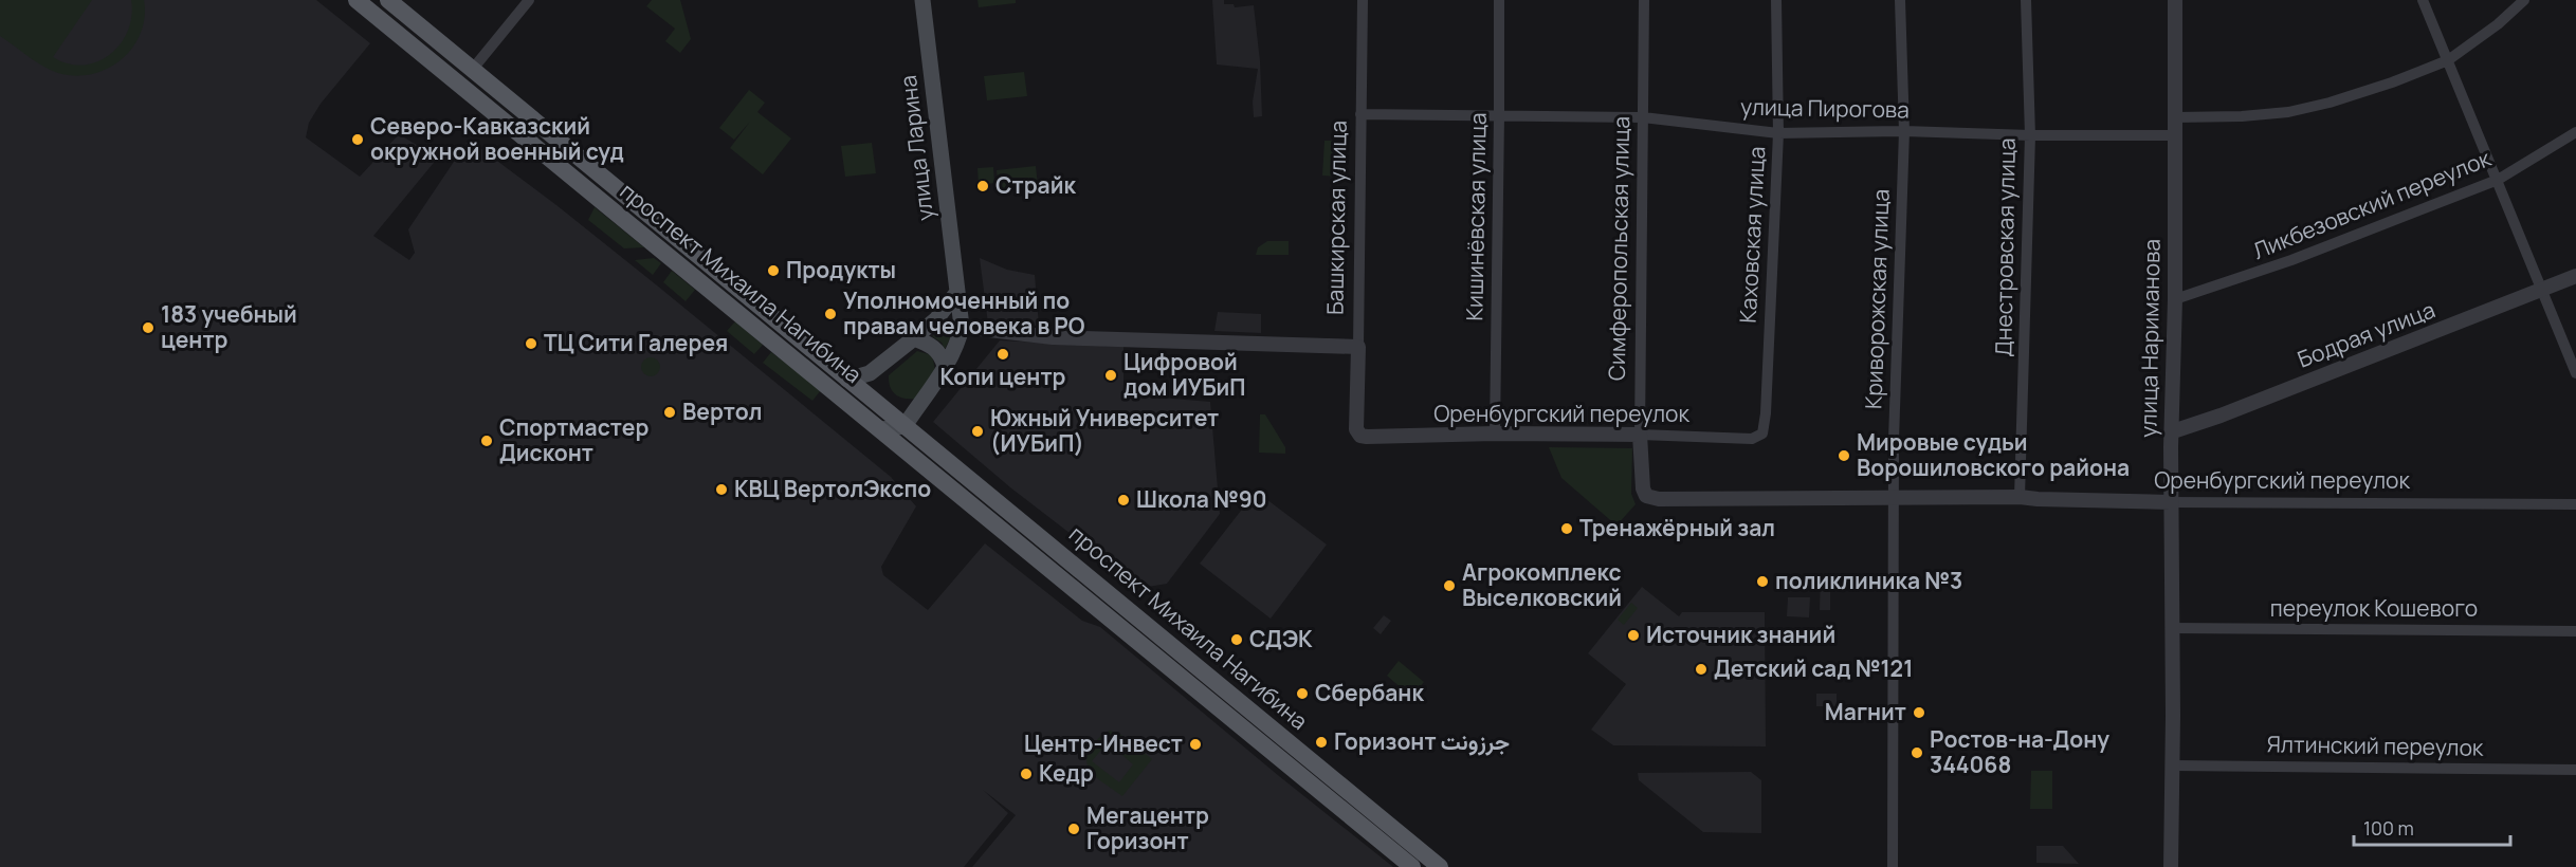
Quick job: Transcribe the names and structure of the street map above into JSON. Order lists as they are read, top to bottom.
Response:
{
  "streets": {
    "main road": ["улица Ларина", "проспект Михаила Нагибина"],
    "street": [
      "улица Пирогова",
      "Ликбезовский переулок",
      "Кишинёвская улица",
      "Башкирская улица",
      "Каховская улица",
      "Днестровская улица",
      "Симферопольская улица",
      "Криворожская улица",
      "Бодрая улица",
      "улица Нариманова",
      "Оренбургский переулок",
      "переулок Кошевого",
      "Ялтинский переулок"
    ]
  },
  "crossings": [
    ["улица Пирогова", "Кишинёвская улица"],
    ["улица Пирогова", "Башкирская улица"],
    ["улица Пирогова", "Каховская улица"],
    ["улица Пирогова", "Днестровская улица"],
    ["улица Пирогова", "Симферопольская улица"],
    ["улица Пирогова", "Криворожская улица"],
    ["улица Пирогова", "улица Нариманова"],
    ["Ликбезовский переулок", "улица Нариманова"],
    ["Кишинёвская улица", "Оренбургский переулок"],
    ["Башкирская улица", "Оренбургский переулок"],
    ["Каховская улица", "Оренбургский переулок"],
    ["Днестровская улица", "Оренбургский переулок"],
    ["Симферопольская улица", "Оренбургский переулок"],
    ["Криворожская улица", "Оренбургский переулок"],
    ["Бодрая улица", "улица Нариманова"],
    ["улица Нариманова", "Оренбургский переулок"],
    ["улица Нариманова", "переулок Кошевого"],
    ["улица Нариманова", "Ялтинский переулок"]
  ],
  "places": [
    "Северо-Кавказский окружной военный суд",
    "Страйк",
    "Продукты",
    "Уполномоченный по правам человека в РО",
    "183 учебный центр",
    "ТЦ Сити Галерея",
    "Копи центр",
    "Цифровой дом ИУБиП",
    "Вертол",
    "Южный Университет (ИУБиП)",
    "Спортмастер Дисконт",
    "Мировые судьи Ворошиловского района",
    "КВЦ ВертолЭкспо",
    "Школа №90",
    "Тренажёрный зал",
    "поликлиника №3",
    "Агрокомплекс Выселковский",
    "Источник знаний",
    "СДЭК",
    "Детский сад №121",
    "Сбербанк",
    "Магнит",
    "Горизонт جرزونت",
    "Центр-Инвест",
    "Ростов-на-Дону 344068",
    "Кедр",
    "Мегацентр Горизонт"
  ],
  "scale_bar": "100 m"
}
